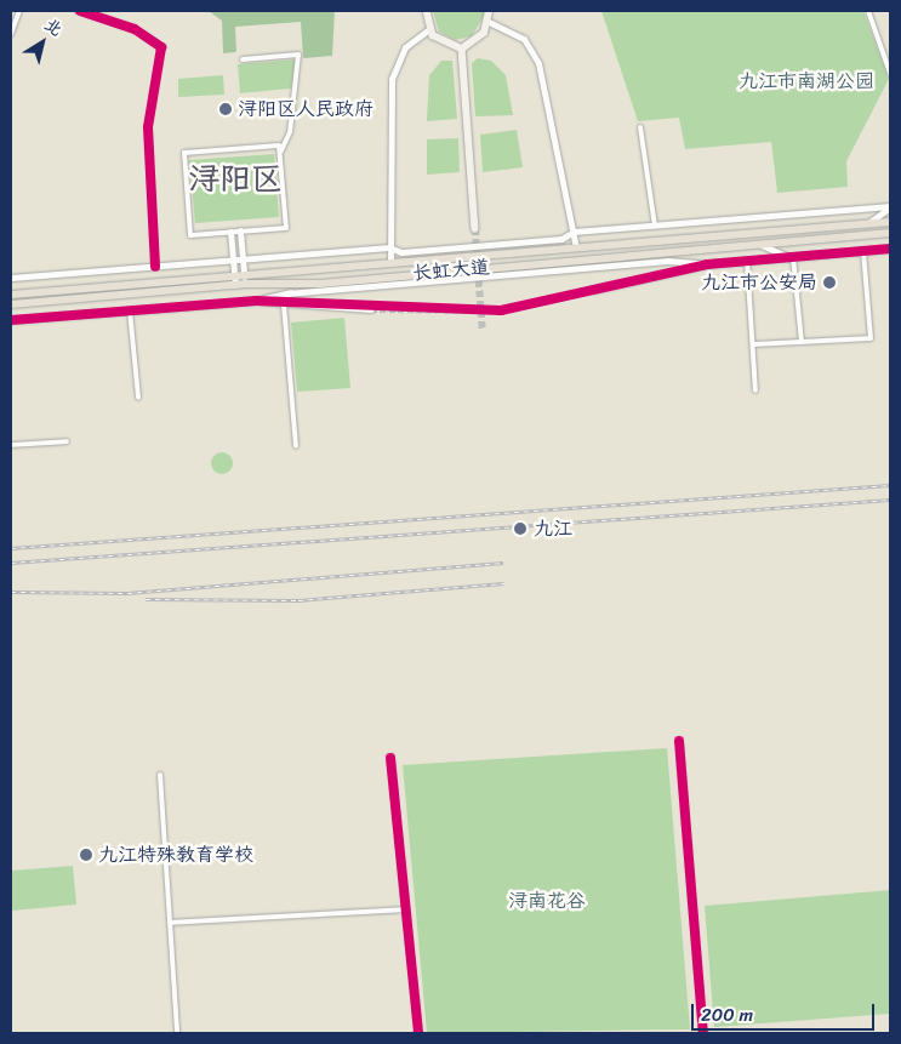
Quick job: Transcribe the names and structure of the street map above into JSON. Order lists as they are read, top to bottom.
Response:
{
  "streets": {
    "highway": ["长虹大道"]
  },
  "districts": ["浔阳区"],
  "parks": ["九江市南湖公园", "浔南花谷"],
  "places": [
    "浔阳区人民政府",
    "九江市公安局",
    "九江",
    "九江特殊教育学校"
  ],
  "scale_bar": "200 m",
  "north": "top right"
}
